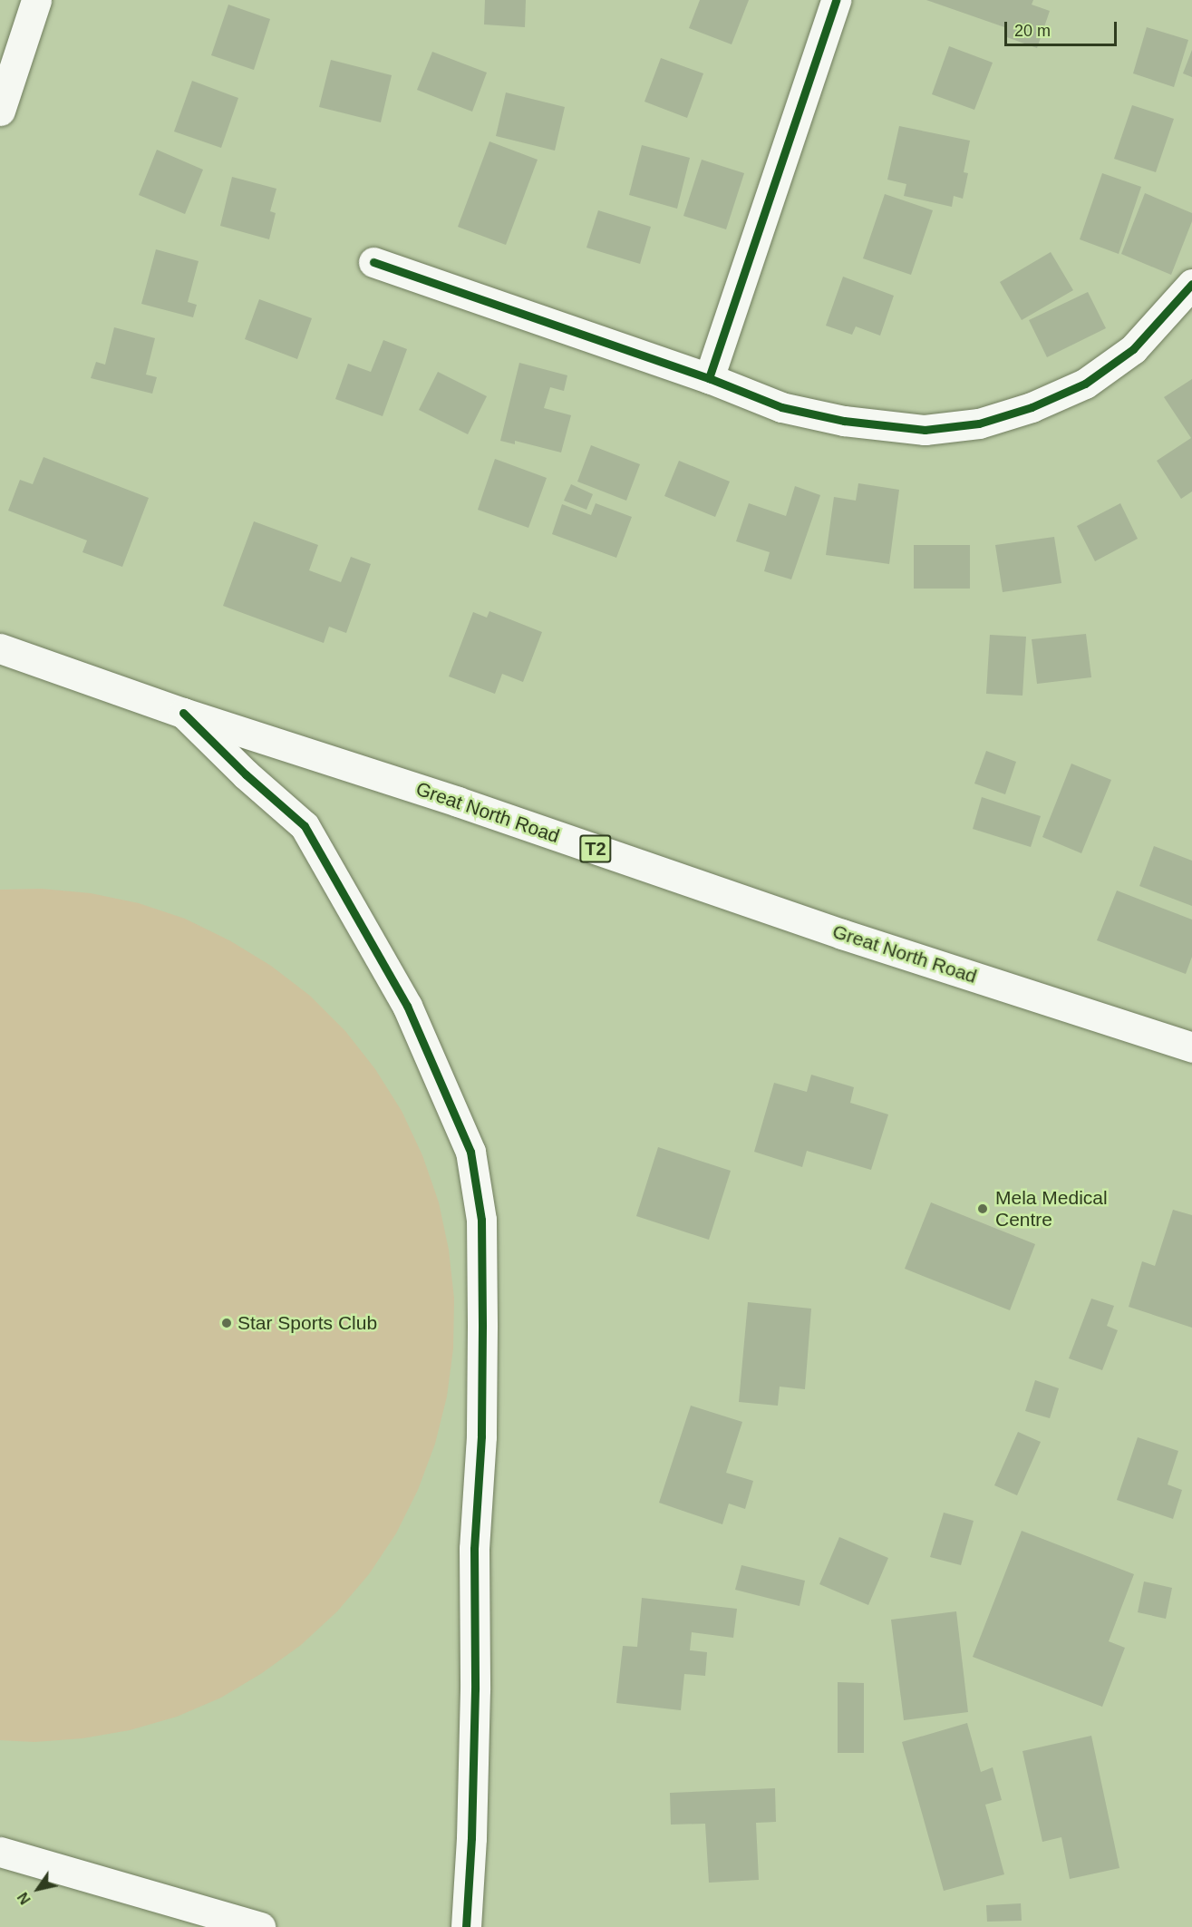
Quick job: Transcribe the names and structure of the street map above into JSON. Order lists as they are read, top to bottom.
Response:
{
  "streets": {
    "main road": ["Great North Road", "T2"]
  },
  "places": ["Mela Medical Centre", "Star Sports Club"],
  "scale_bar": "20 m",
  "north": "bottom left"
}
